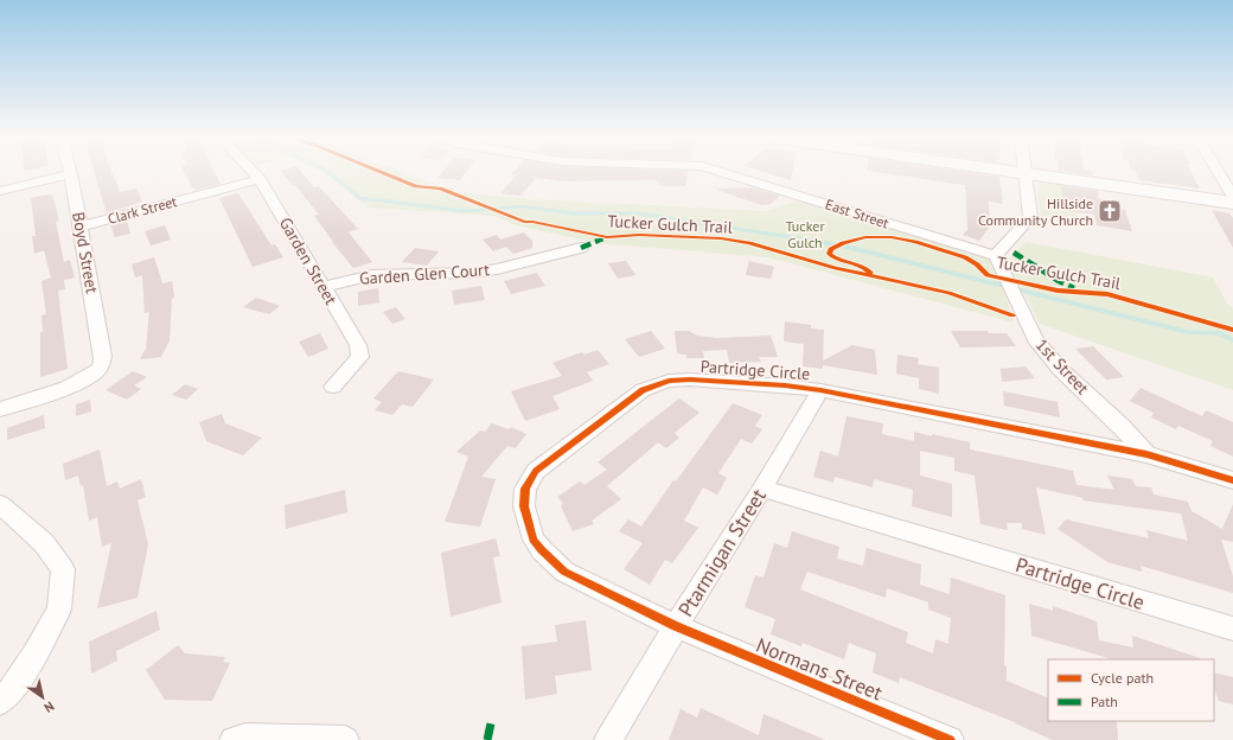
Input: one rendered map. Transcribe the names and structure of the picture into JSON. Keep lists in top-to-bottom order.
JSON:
{
  "streets": {
    "street": [
      "Clark Street",
      "East Street",
      "Boyd Street",
      "Garden Street",
      "Garden Glen Court",
      "1st Street",
      "Partridge Circle",
      "Ptarmigan Street",
      "Normans Street"
    ],
    "cycle path": ["Tucker Gulch Trail"]
  },
  "crossings": [
    ["Clark Street", "Boyd Street"],
    ["Clark Street", "Garden Street"],
    ["East Street", "1st Street"],
    ["Garden Street", "Garden Glen Court"],
    ["1st Street", "Partridge Circle"],
    ["Partridge Circle", "Ptarmigan Street"],
    ["Partridge Circle", "Normans Street"],
    ["Ptarmigan Street", "Normans Street"]
  ],
  "parks": ["Tucker Gulch"],
  "places": {
    "church": ["Hillside Community Church"]
  },
  "legend": ["Cycle path", "Path"],
  "north": "bottom right"
}
